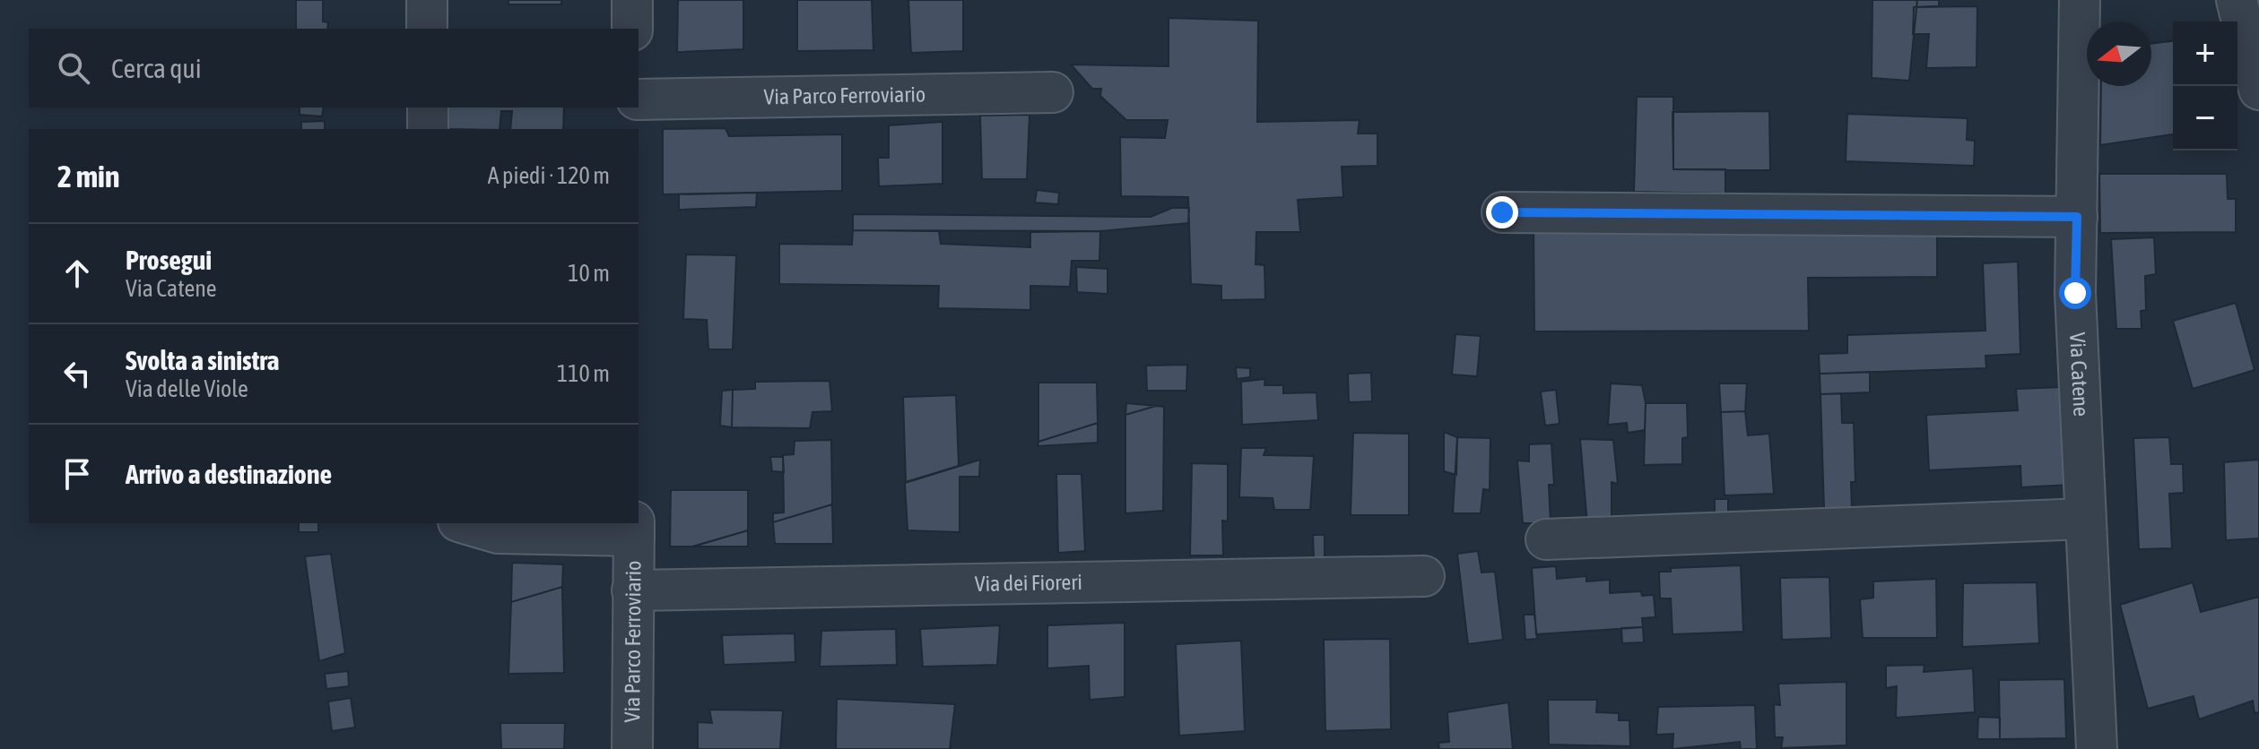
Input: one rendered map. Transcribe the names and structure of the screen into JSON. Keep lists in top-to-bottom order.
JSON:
{
  "streets": {
    "street": ["Via Parco Ferroviario", "Via Catene", "Via dei Fioreri"]
  },
  "crossings": [
    ["Via Parco Ferroviario", "Via dei Fioreri"]
  ],
  "north": "left",
  "page": {
    "map_buttons": ["+", "−"],
    "search": "Cerca qui",
    "heading": ["2 min", "A piedi · 120 m"],
    "list": [
      ["Prosegui", "Via Catene", "10 m"],
      ["Svolta a sinistra", "Via delle Viole", "110 m"],
      "Arrivo a destinazione"
    ]
  }
}
